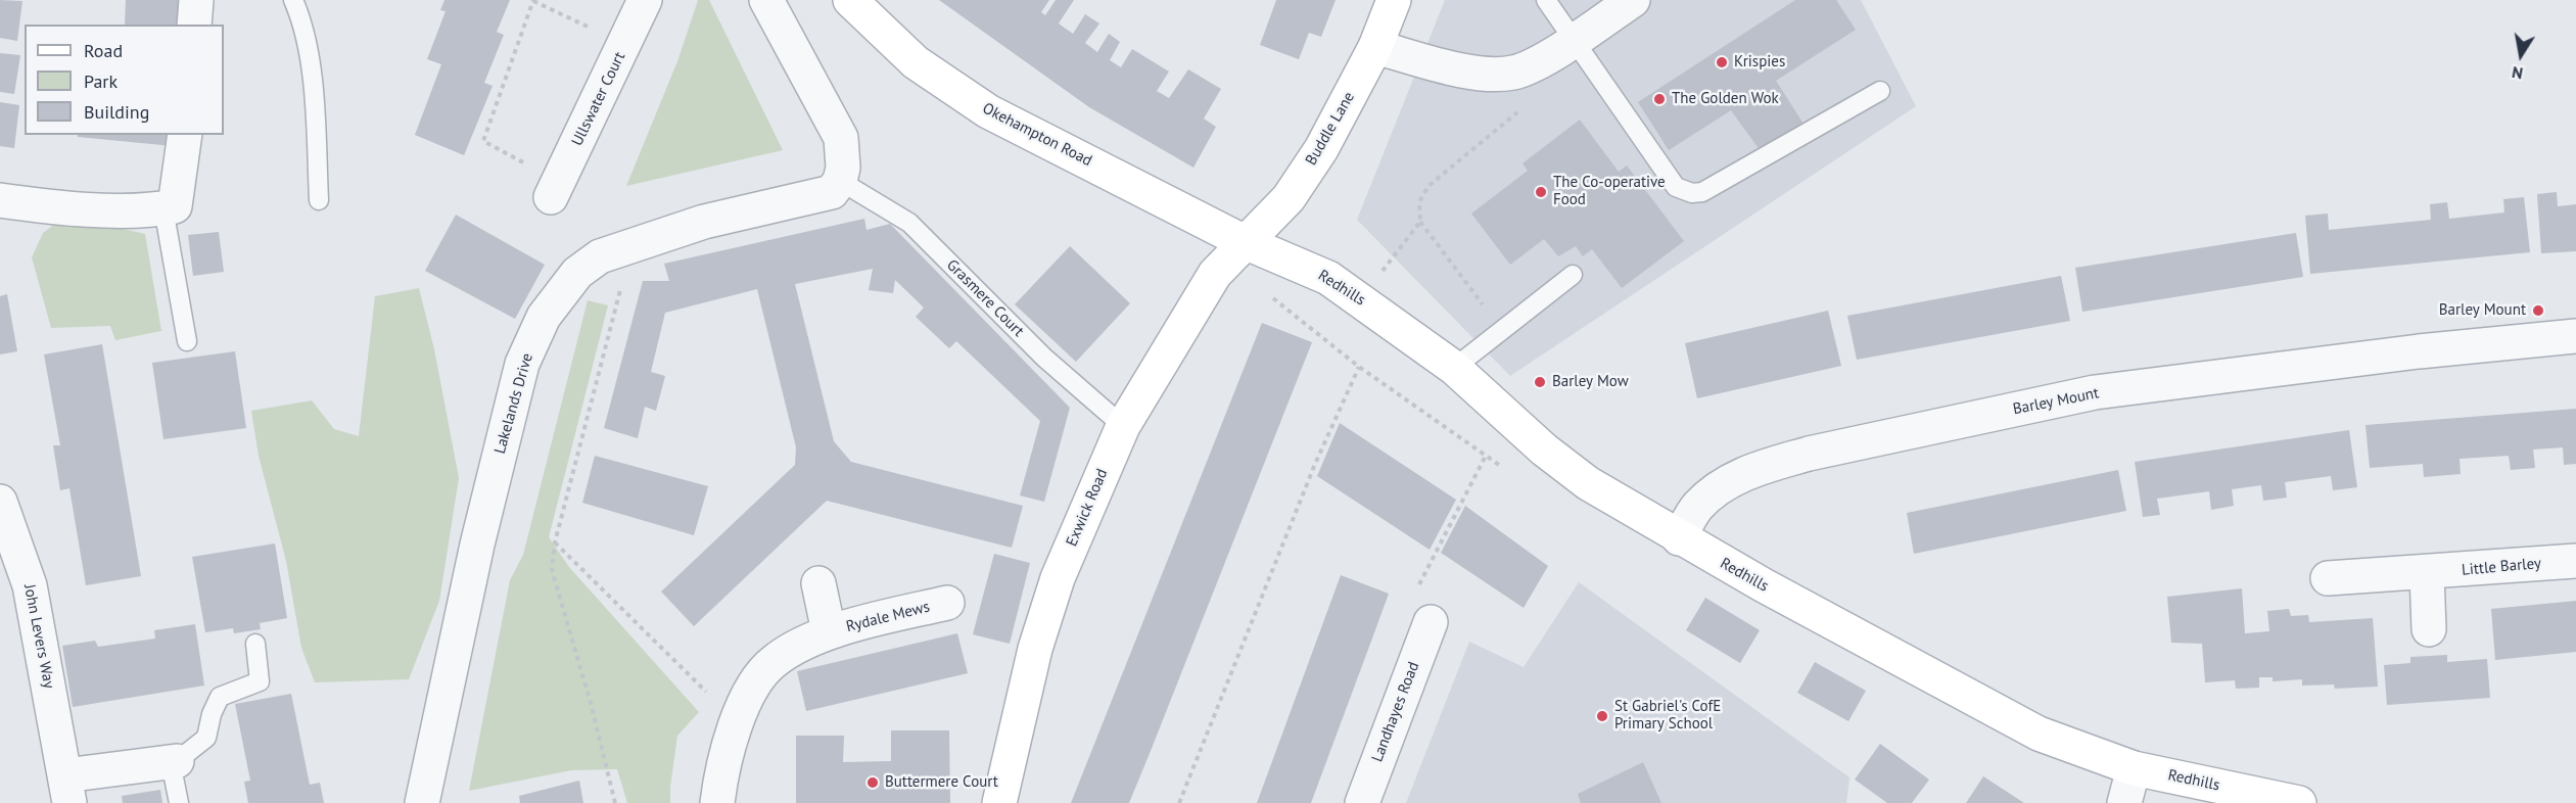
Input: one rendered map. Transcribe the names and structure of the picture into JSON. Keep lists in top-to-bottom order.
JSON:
{
  "streets": {
    "street": [
      "Ullswater Court",
      "Buddle Lane",
      "Okehampton Road",
      "Redhills",
      "Barley Mount",
      "Lakelands Drive",
      "Exwick Road",
      "Little Barley",
      "Rydale Mews",
      "John Levers Way",
      "Landhayes Road"
    ],
    "lane": ["Grasmere Court"]
  },
  "crossings": [
    ["Buddle Lane", "Okehampton Road"],
    ["Buddle Lane", "Redhills"],
    ["Buddle Lane", "Exwick Road"],
    ["Okehampton Road", "Redhills"],
    ["Okehampton Road", "Exwick Road"],
    ["Redhills", "Barley Mount"],
    ["Redhills", "Exwick Road"],
    ["Grasmere Court", "Lakelands Drive"],
    ["Grasmere Court", "Exwick Road"]
  ],
  "places": [
    "Krispies",
    "The Golden Wok",
    "The Co-operative Food",
    "Barley Mount",
    "Barley Mow",
    "St Gabriel's CofE Primary School",
    "Buttermere Court"
  ],
  "legend": ["Road", "Park", "Building"],
  "north": "bottom"
}
